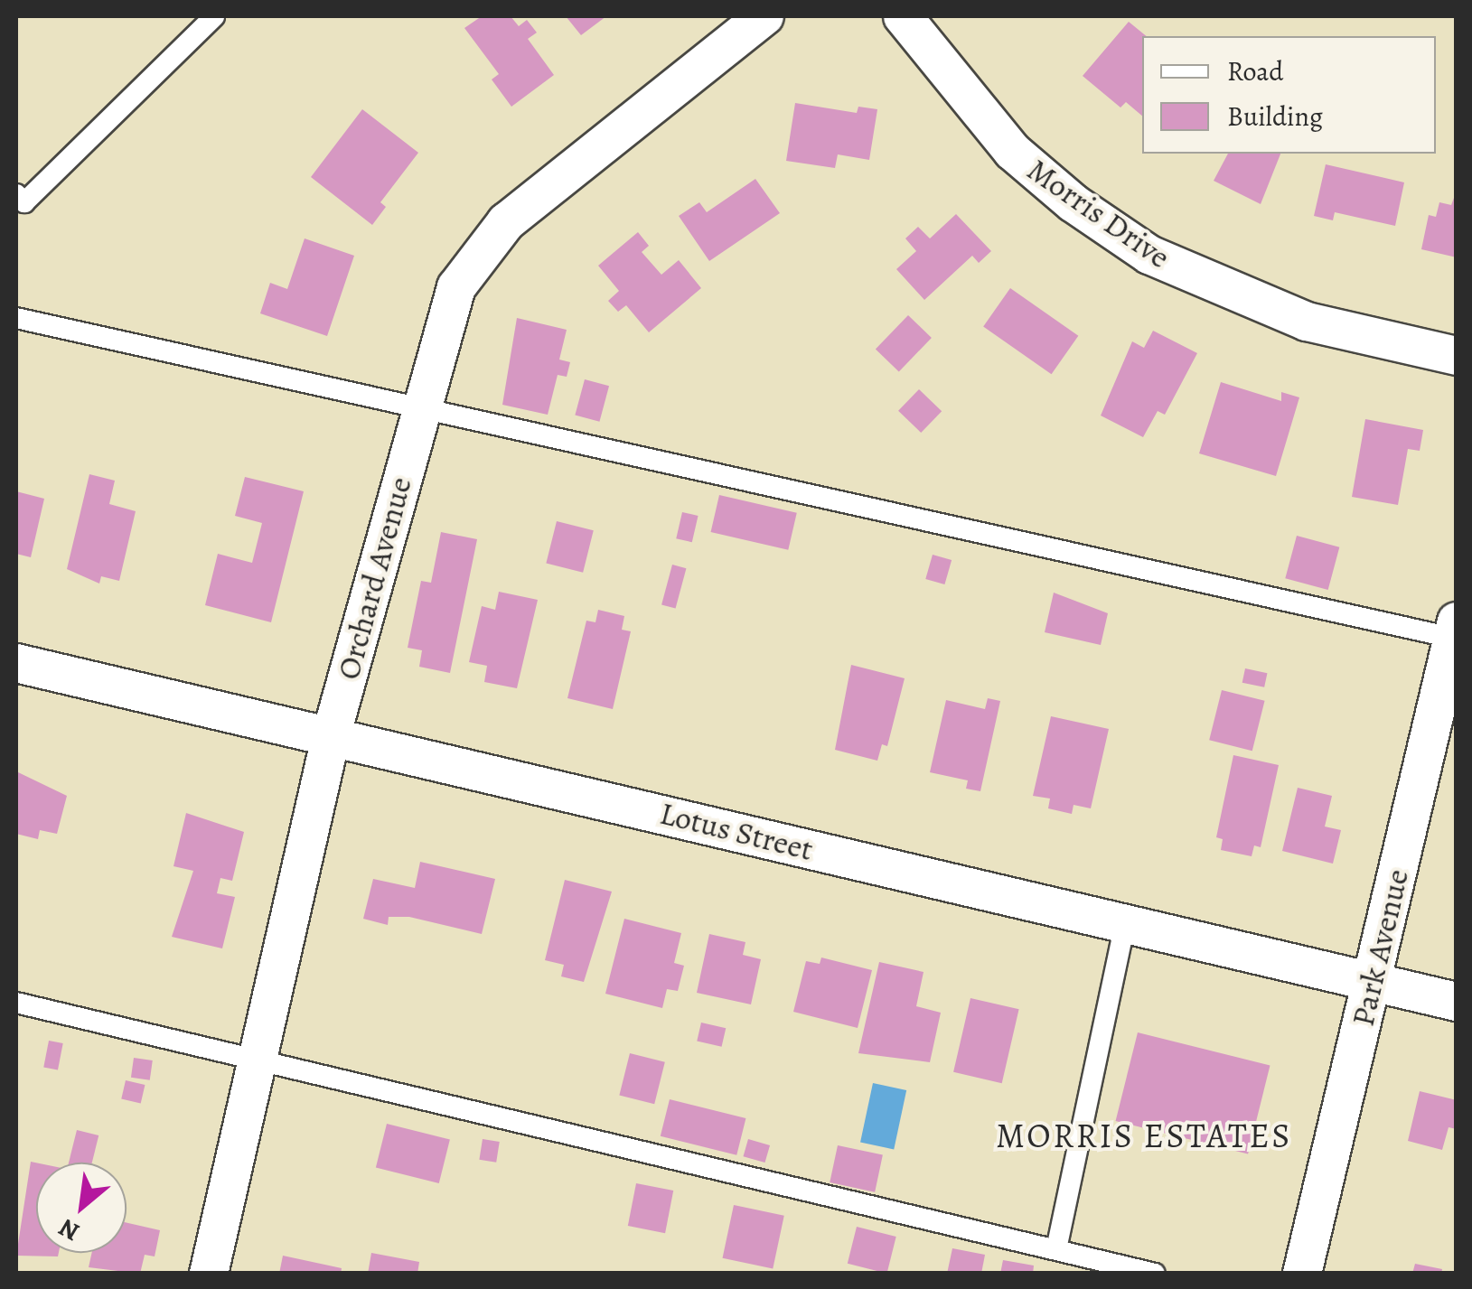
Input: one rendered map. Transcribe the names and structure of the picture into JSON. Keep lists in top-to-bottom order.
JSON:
{
  "streets": {
    "street": [
      "Morris Drive",
      "Orchard Avenue",
      "Lotus Street",
      "Park Avenue"
    ]
  },
  "crossings": [
    ["Orchard Avenue", "Lotus Street"],
    ["Lotus Street", "Park Avenue"]
  ],
  "districts": ["MORRIS ESTATES"],
  "legend": ["Road", "Building"],
  "north": "bottom left"
}
